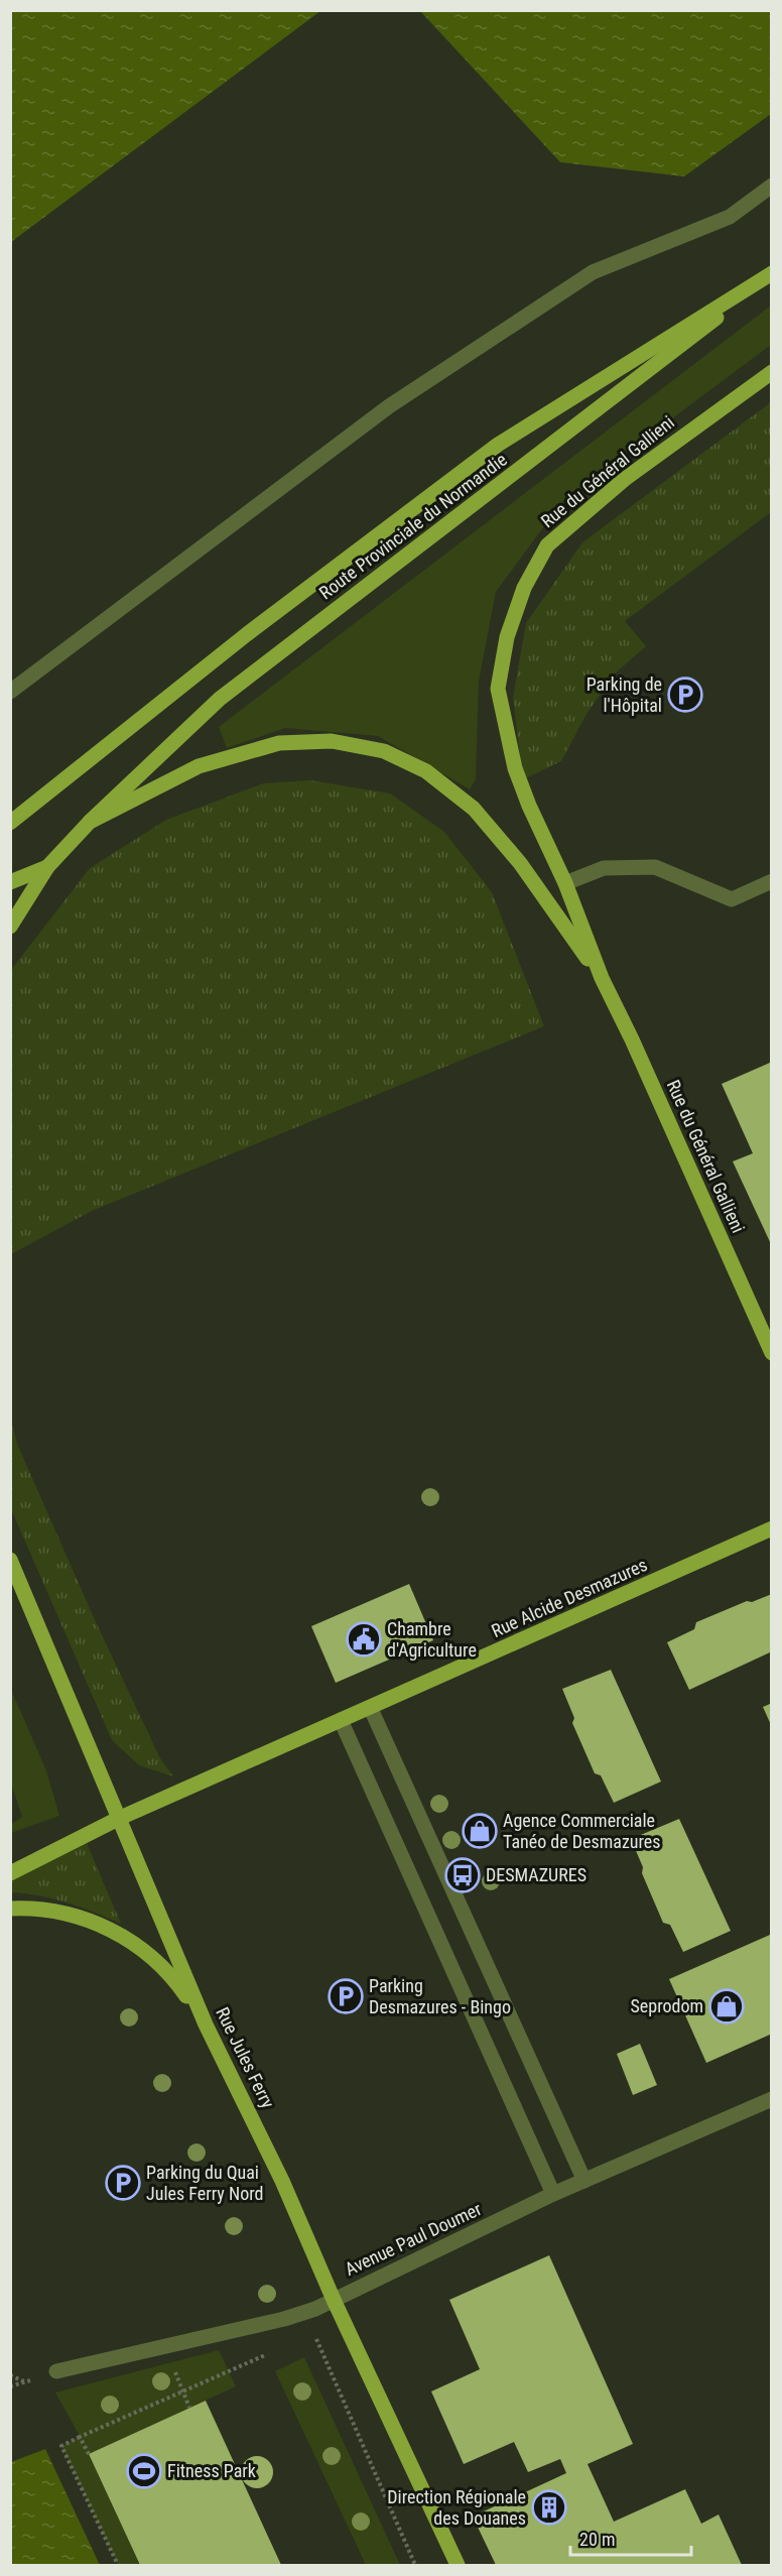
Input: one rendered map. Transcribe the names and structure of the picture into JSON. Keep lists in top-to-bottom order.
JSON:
{
  "streets": {
    "main road": [
      "Rue du Général Gallieni",
      "Route Provinciale du Normandie",
      "Rue Alcide Desmazures",
      "Rue Jules Ferry"
    ],
    "street": ["Avenue Paul Doumer"]
  },
  "crossings": [
    ["Rue du Général Gallieni", "Route Provinciale du Normandie"],
    ["Rue Alcide Desmazures", "Rue Jules Ferry"],
    ["Rue Jules Ferry", "Avenue Paul Doumer"]
  ],
  "places": {
    "parking": ["Parking de l'Hôpital", "Parking Desmazures - Bingo", "Parking du Quai Jules Ferry Nord"],
    "public building": ["Chambre d'Agriculture"],
    "shop": ["Agence Commerciale Tanéo de Desmazures", "Seprodom"],
    "bus stop": ["DESMAZURES"],
    "sports": ["Fitness Park"],
    "building": ["Direction Régionale des Douanes"]
  },
  "scale_bar": "20 m"
}
